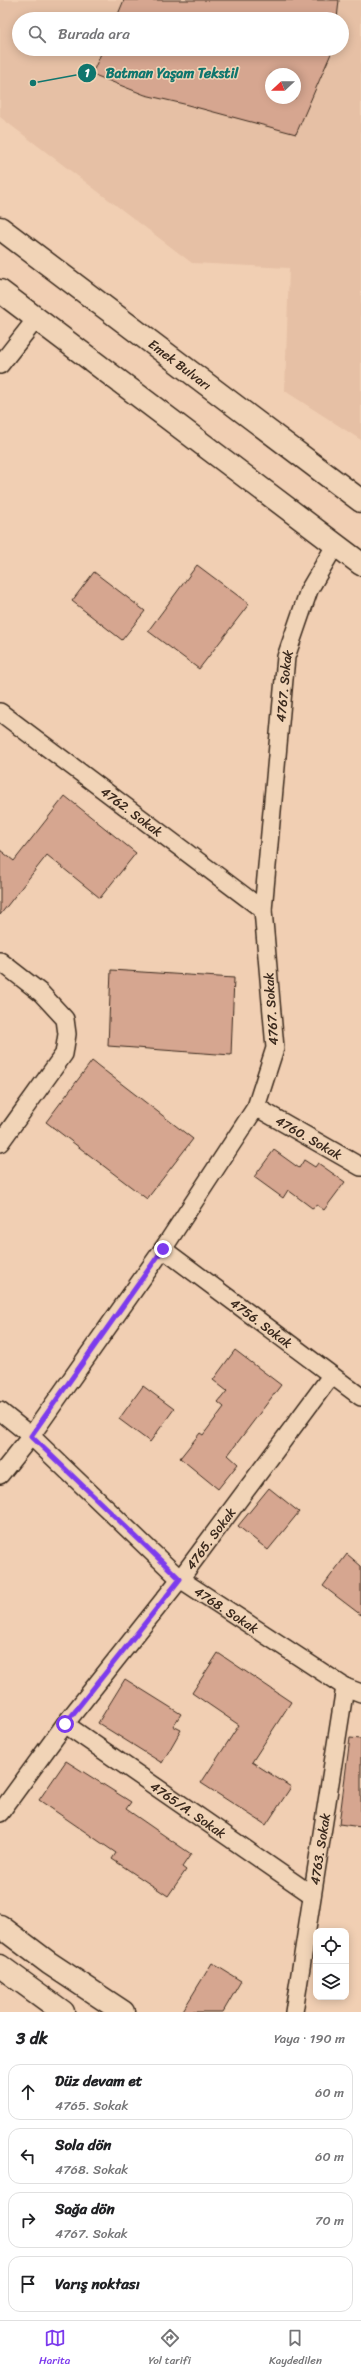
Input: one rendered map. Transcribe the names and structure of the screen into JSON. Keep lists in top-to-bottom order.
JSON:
{
  "streets": {
    "main road": ["Emek Bulvarı"],
    "street": [
      "4767. Sokak",
      "4762. Sokak",
      "4760. Sokak",
      "4756. Sokak",
      "4765. Sokak",
      "4768. Sokak",
      "4765/A. Sokak",
      "4763. Sokak"
    ]
  },
  "crossings": [
    ["4767. Sokak", "4762. Sokak"],
    ["4767. Sokak", "4760. Sokak"],
    ["4767. Sokak", "4756. Sokak"],
    ["4767. Sokak", "4768. Sokak"],
    ["4756. Sokak", "4765. Sokak"],
    ["4765. Sokak", "4768. Sokak"],
    ["4765. Sokak", "4765/A. Sokak"],
    ["4768. Sokak", "4763. Sokak"],
    ["4765/A. Sokak", "4763. Sokak"]
  ],
  "places": ["Batman Yaşam Tekstil"],
  "north": "left",
  "page": {
    "search": "Burada ara",
    "heading": ["3 dk", "Yaya · 190 m"],
    "list": [
      ["Düz devam et", "4765. Sokak", "60 m"],
      ["Sola dön", "4768. Sokak", "60 m"],
      ["Sağa dön", "4767. Sokak", "70 m"],
      "Varış noktası"
    ],
    "nav": ["Harita", "Yol tarifi", "Kaydedilen"]
  }
}
